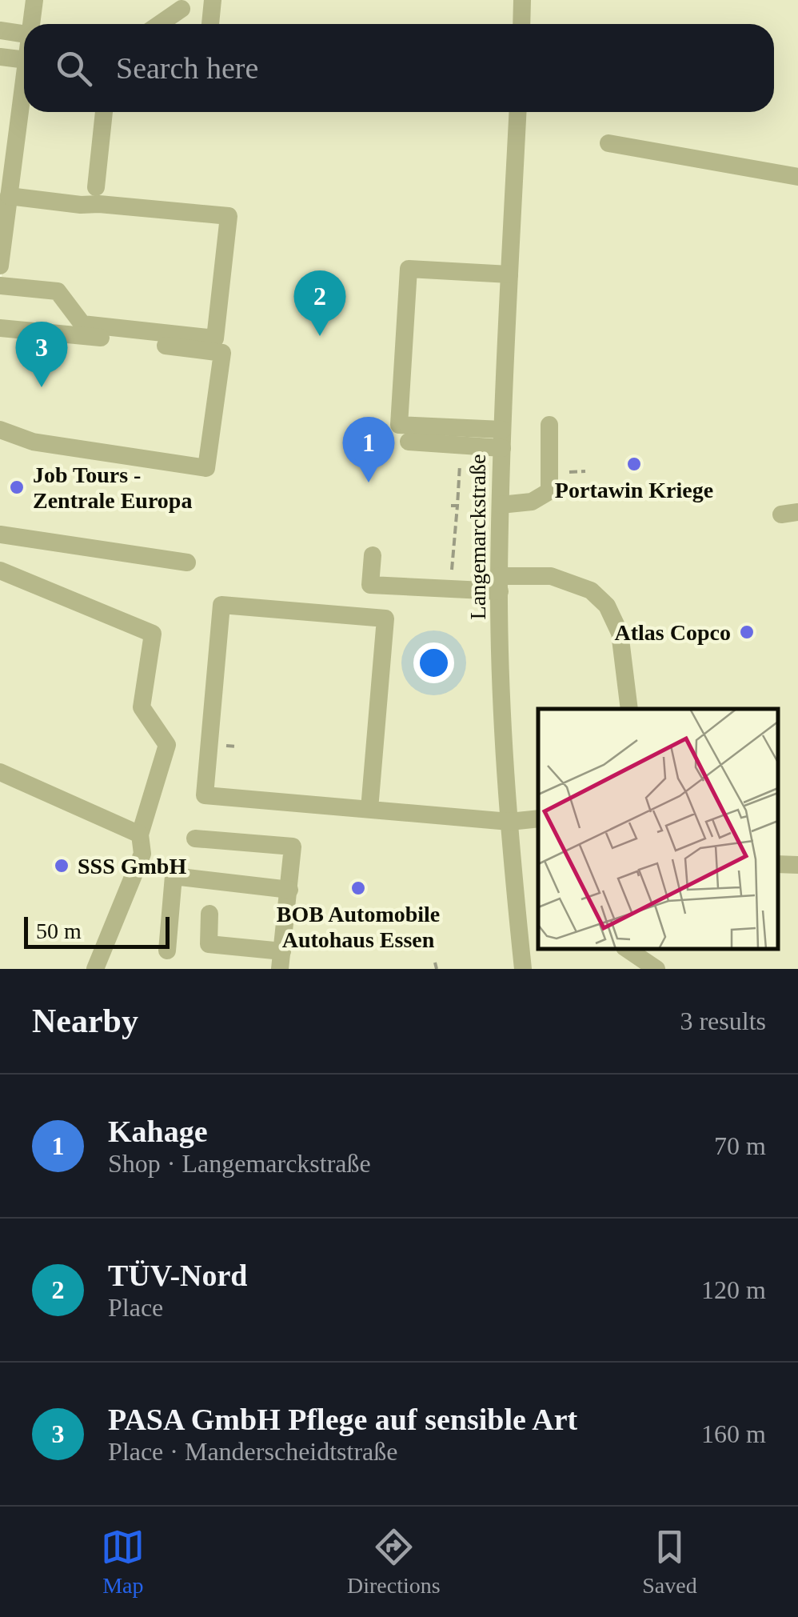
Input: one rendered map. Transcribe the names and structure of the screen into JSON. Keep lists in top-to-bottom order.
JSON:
{
  "streets": {
    "street": ["Langemarckstraße"]
  },
  "places": [
    "Portawin Kriege",
    "Job Tours - Zentrale Europa",
    "Atlas Copco",
    "SSS GmbH",
    "BOB Automobile Autohaus Essen"
  ],
  "scale_bar": "50 m",
  "page": {
    "search": "Search here",
    "pins": ["2", "3", "1"],
    "scale": "50 m",
    "heading": ["Nearby", "3 results"],
    "list": [
      {
        "mark": "1",
        "name": "Kahage",
        "note": "Shop · Langemarckstraße",
        "value": "70 m"
      },
      {
        "mark": "2",
        "name": "TÜV-Nord",
        "note": "Place",
        "value": "120 m"
      },
      {
        "mark": "3",
        "name": "PASA GmbH Pflege auf sensible Art",
        "note": "Place · Manderscheidtstraße",
        "value": "160 m"
      }
    ],
    "nav": ["Map", "Directions", "Saved"]
  }
}
